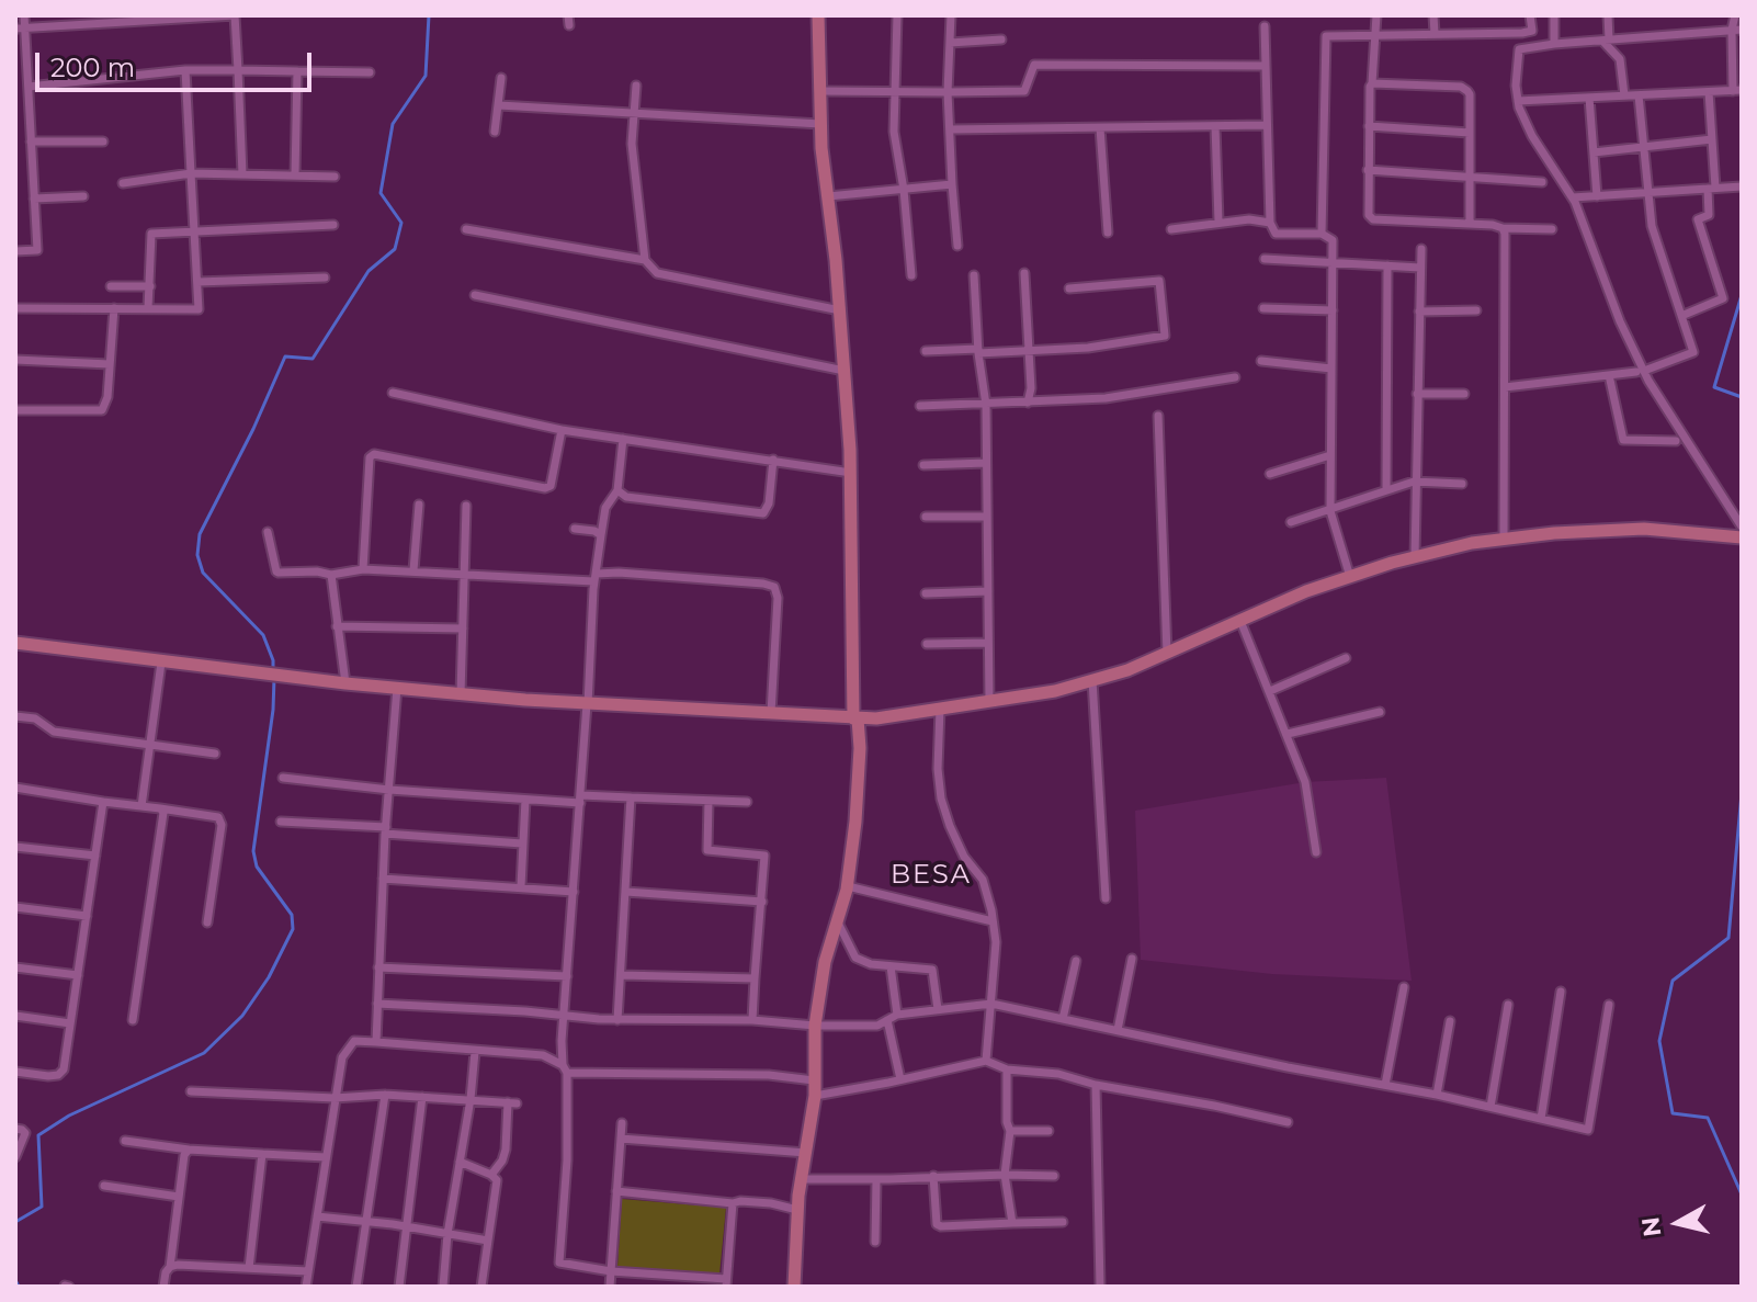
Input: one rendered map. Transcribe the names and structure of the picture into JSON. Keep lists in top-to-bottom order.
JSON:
{
  "districts": ["BESA"],
  "scale_bar": "200 m",
  "north": "left"
}
